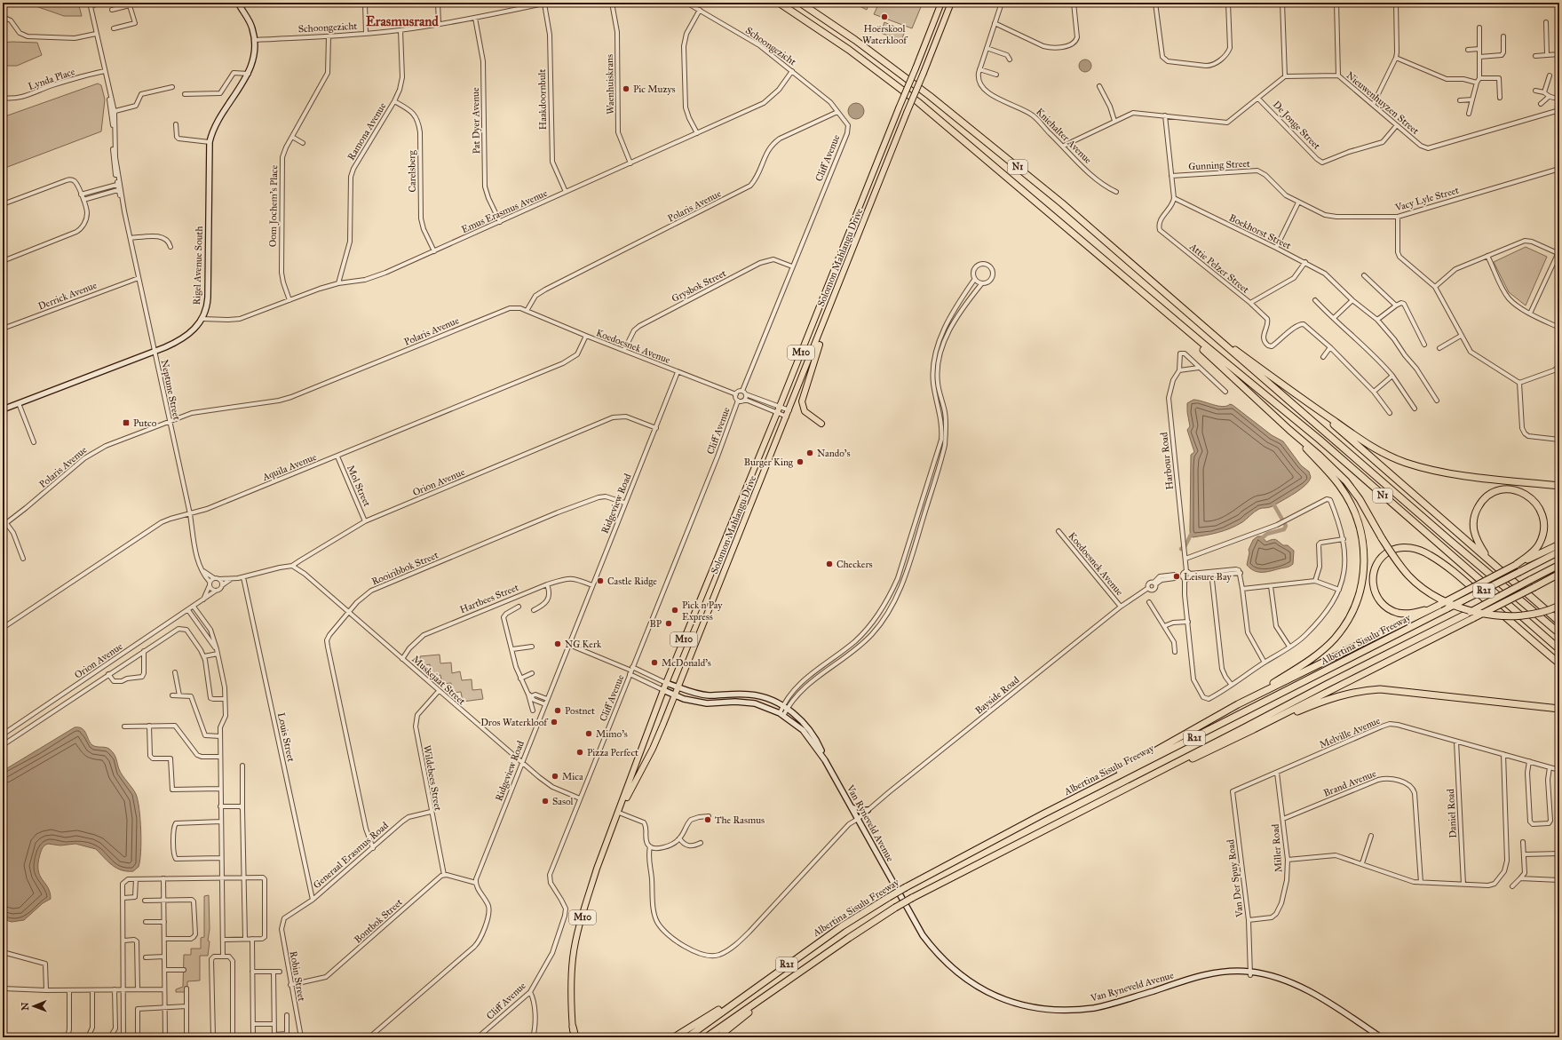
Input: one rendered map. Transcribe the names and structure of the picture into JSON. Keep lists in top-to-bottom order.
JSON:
{
  "streets": {
    "highway": ["N1", "R21", "Albertina Sisulu Freeway"],
    "main road": [
      "Solomon Mahlangu Drive",
      "Rigel Avenue South",
      "M10",
      "Van Ryneveld Avenue"
    ],
    "street": [
      "Schoongezicht",
      "Lynda Place",
      "Waenhuiskrans",
      "Haakdoornbult",
      "Nieuwenhuyzen Street",
      "Pat Dyer Avenue",
      "De Jonge Street",
      "Ramona Avenue",
      "Kniehalter Avenue",
      "Cliff Avenue",
      "Gunning Street",
      "Carelsberg",
      "Vacy Lyle Street",
      "Oom Jochem's Place",
      "Polaris Avenue",
      "Emus Erasmus Avenue",
      "Boekhorst Street",
      "Attie Pelzer Street",
      "Grysbok Street",
      "Derrick Avenue",
      "Koedoesnek Avenue",
      "Neptune Street",
      "Harbour Road",
      "Aquila Avenue",
      "Orion Avenue",
      "Mol Street",
      "Ridgeview Road",
      "Rooiribbok Street",
      "Hartbees Street",
      "Muskejaat Street",
      "Bayside Road",
      "Melville Avenue",
      "Louis Street",
      "Wildebees Street",
      "Brand Avenue",
      "Daniel Road",
      "Miller Road",
      "Generaal Erasmus Road",
      "Van Der Spuy Road",
      "Bontbok Street",
      "Robin Street"
    ]
  },
  "crossings": [
    ["Schoongezicht", "Haakdoornbult"],
    ["Schoongezicht", "Pat Dyer Avenue"],
    ["Schoongezicht", "Ramona Avenue"],
    ["Schoongezicht", "Cliff Avenue"],
    ["Schoongezicht", "Oom Jochem's Place"],
    ["Schoongezicht", "Polaris Avenue"],
    ["Schoongezicht", "Emus Erasmus Avenue"],
    ["Schoongezicht", "Rigel Avenue South"],
    ["Lynda Place", "Neptune Street"],
    ["Waenhuiskrans", "Emus Erasmus Avenue"],
    ["Haakdoornbult", "Emus Erasmus Avenue"],
    ["Nieuwenhuyzen Street", "De Jonge Street"],
    ["Pat Dyer Avenue", "Emus Erasmus Avenue"],
    ["Ramona Avenue", "Carelsberg"],
    ["Ramona Avenue", "Emus Erasmus Avenue"],
    ["Cliff Avenue", "Polaris Avenue"],
    ["Cliff Avenue", "Grysbok Street"],
    ["Cliff Avenue", "Koedoesnek Avenue"],
    ["Cliff Avenue", "Muskejaat Street"],
    ["Gunning Street", "Vacy Lyle Street"],
    ["Carelsberg", "Emus Erasmus Avenue"],
    ["Oom Jochem's Place", "Emus Erasmus Avenue"],
    ["Polaris Avenue", "Koedoesnek Avenue"],
    ["Polaris Avenue", "Neptune Street"],
    ["Emus Erasmus Avenue", "Rigel Avenue South"],
    ["Boekhorst Street", "Attie Pelzer Street"],
    ["Solomon Mahlangu Drive", "Van Ryneveld Avenue"],
    ["Rigel Avenue South", "Neptune Street"],
    ["Grysbok Street", "Koedoesnek Avenue"],
    ["Derrick Avenue", "Neptune Street"],
    ["Koedoesnek Avenue", "Aquila Avenue"],
    ["Koedoesnek Avenue", "Ridgeview Road"],
    ["Koedoesnek Avenue", "Bayside Road"],
    ["Neptune Street", "Aquila Avenue"],
    ["Neptune Street", "Orion Avenue"],
    ["Aquila Avenue", "Mol Street"],
    ["Orion Avenue", "Mol Street"],
    ["Orion Avenue", "Ridgeview Road"],
    ["Orion Avenue", "Muskejaat Street"],
    ["Orion Avenue", "Louis Street"],
    ["Ridgeview Road", "Rooiribbok Street"],
    ["Ridgeview Road", "Hartbees Street"],
    ["Ridgeview Road", "Muskejaat Street"],
    ["Rooiribbok Street", "Muskejaat Street"],
    ["Rooiribbok Street", "Generaal Erasmus Road"],
    ["Hartbees Street", "Muskejaat Street"],
    ["Muskejaat Street", "Wildebees Street"],
    ["Bayside Road", "Van Ryneveld Avenue"],
    ["Melville Avenue", "Daniel Road"],
    ["Melville Avenue", "Miller Road"],
    ["Melville Avenue", "Van Der Spuy Road"],
    ["Louis Street", "Generaal Erasmus Road"],
    ["Wildebees Street", "Generaal Erasmus Road"],
    ["Wildebees Street", "Bontbok Street"],
    ["Brand Avenue", "Miller Road"],
    ["Van Ryneveld Avenue", "Van Der Spuy Road"],
    ["Miller Road", "Van Der Spuy Road"],
    ["Generaal Erasmus Road", "Robin Street"],
    ["Bontbok Street", "Robin Street"]
  ],
  "districts": ["Erasmusrand"],
  "places": {
    "other": [
      "Hoërskool Waterkloof",
      "Pic Muzys",
      "Nando's",
      "Burger King",
      "Checkers",
      "Leisure Bay",
      "Castle Ridge",
      "Pick n Pay Express",
      "BP",
      "NG Kerk",
      "McDonald's",
      "Postnet",
      "Dros Waterkloof",
      "Mimo's",
      "Pizza Perfect",
      "Mica",
      "Sasol",
      "The Rasmus"
    ],
    "transit": ["Putco"]
  },
  "north": "left"
}
